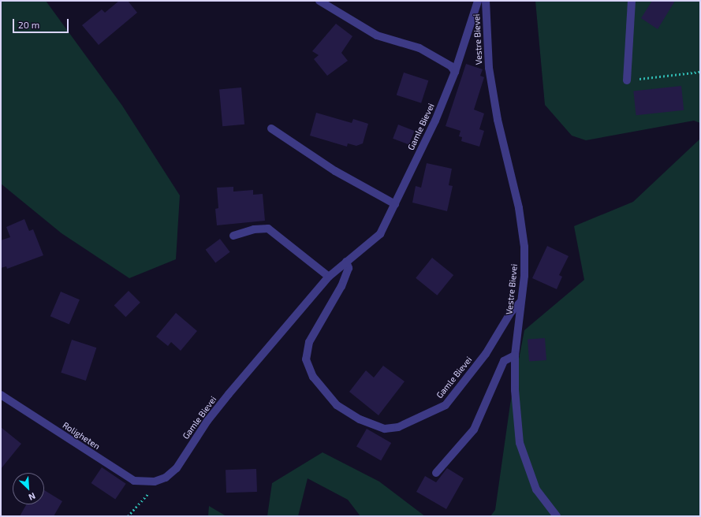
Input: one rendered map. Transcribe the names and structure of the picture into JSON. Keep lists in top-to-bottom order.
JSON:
{
  "streets": {
    "street": ["Vestre Bievei", "Gamle Bievei", "Roligheten"]
  },
  "crossings": [
    ["Vestre Bievei", "Gamle Bievei"],
    ["Gamle Bievei", "Roligheten"]
  ],
  "scale_bar": "20 m",
  "north": "bottom right"
}
